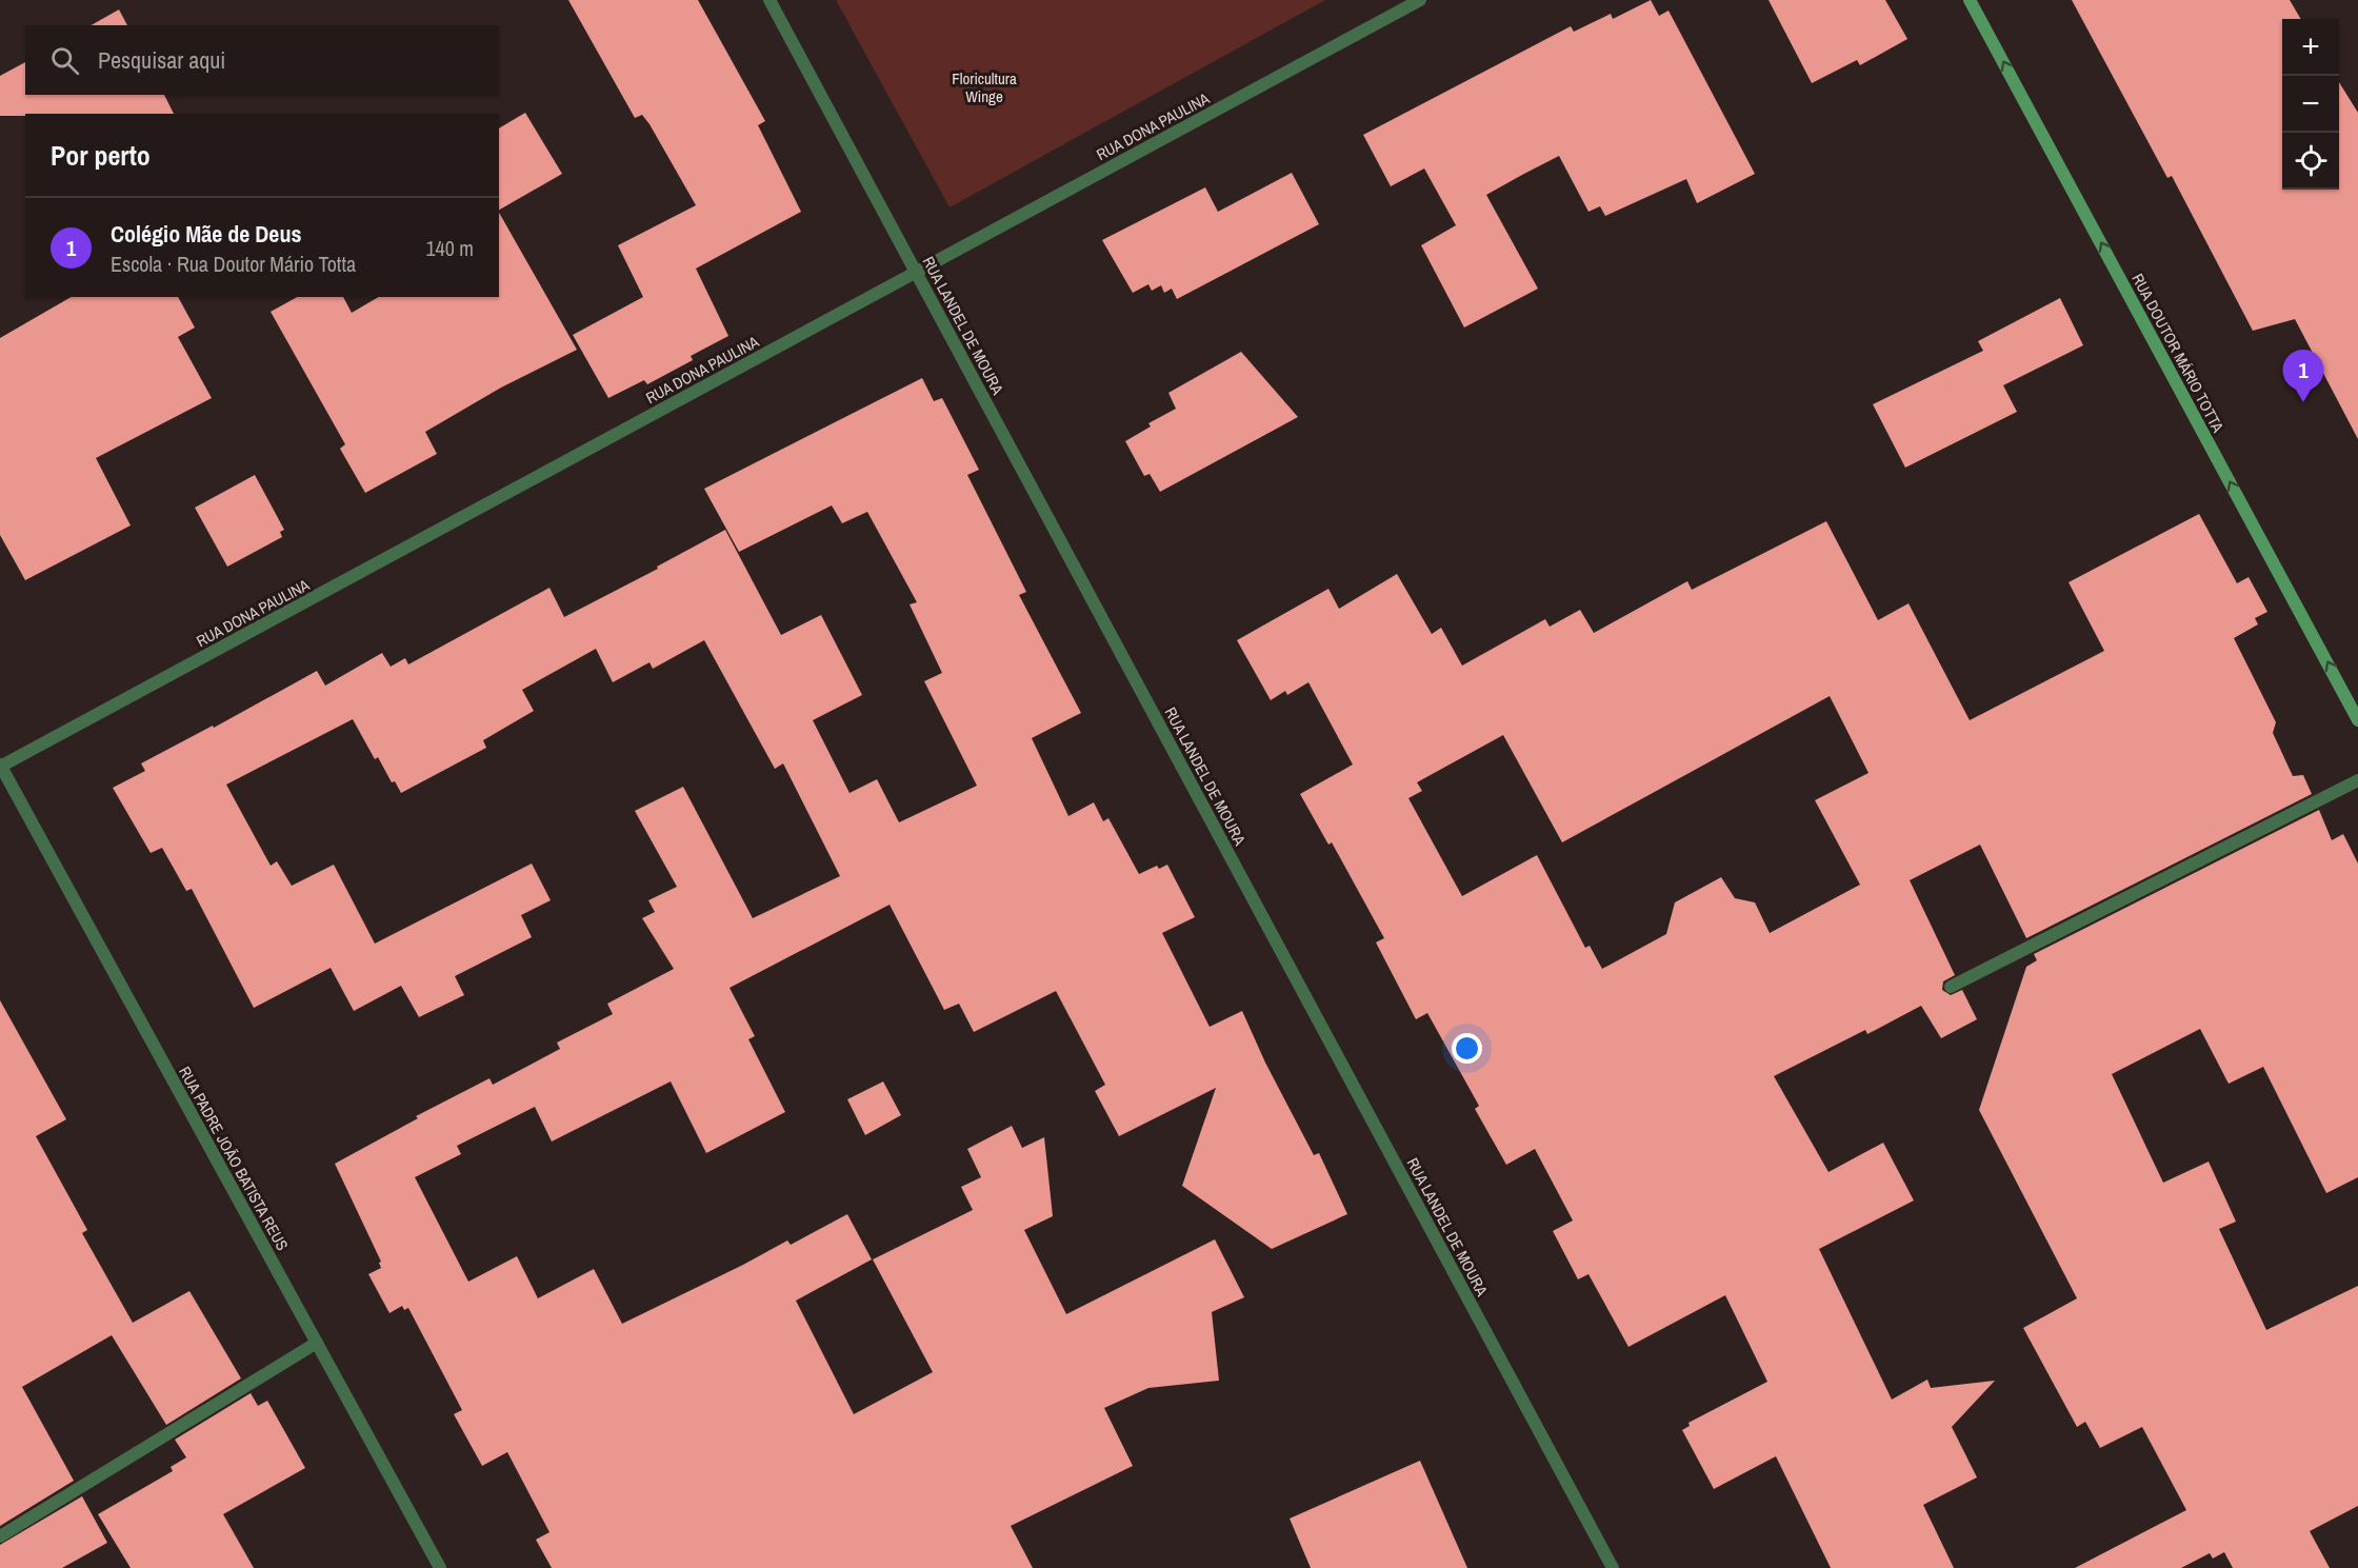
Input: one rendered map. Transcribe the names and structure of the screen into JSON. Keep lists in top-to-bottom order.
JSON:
{
  "streets": {
    "street": [
      "RUA DONA PAULINA",
      "RUA LANDEL DE MOURA",
      "RUA DOUTOR MÁRIO TOTTA",
      "RUA PADRE JOÃO BATISTA REUS"
    ]
  },
  "crossings": [
    ["RUA DONA PAULINA", "RUA LANDEL DE MOURA"],
    ["RUA DONA PAULINA", "RUA PADRE JOÃO BATISTA REUS"]
  ],
  "one_way": ["RUA DOUTOR MÁRIO TOTTA"],
  "parks": ["Floricultura Winge"],
  "page": {
    "map_buttons": ["+", "−"],
    "search": "Pesquisar aqui",
    "heading": "Por perto",
    "list": [
      {
        "mark": "1",
        "name": "Colégio Mãe de Deus",
        "note": "Escola · Rua Doutor Mário Totta",
        "value": "140 m"
      }
    ],
    "pins": "1"
  }
}
